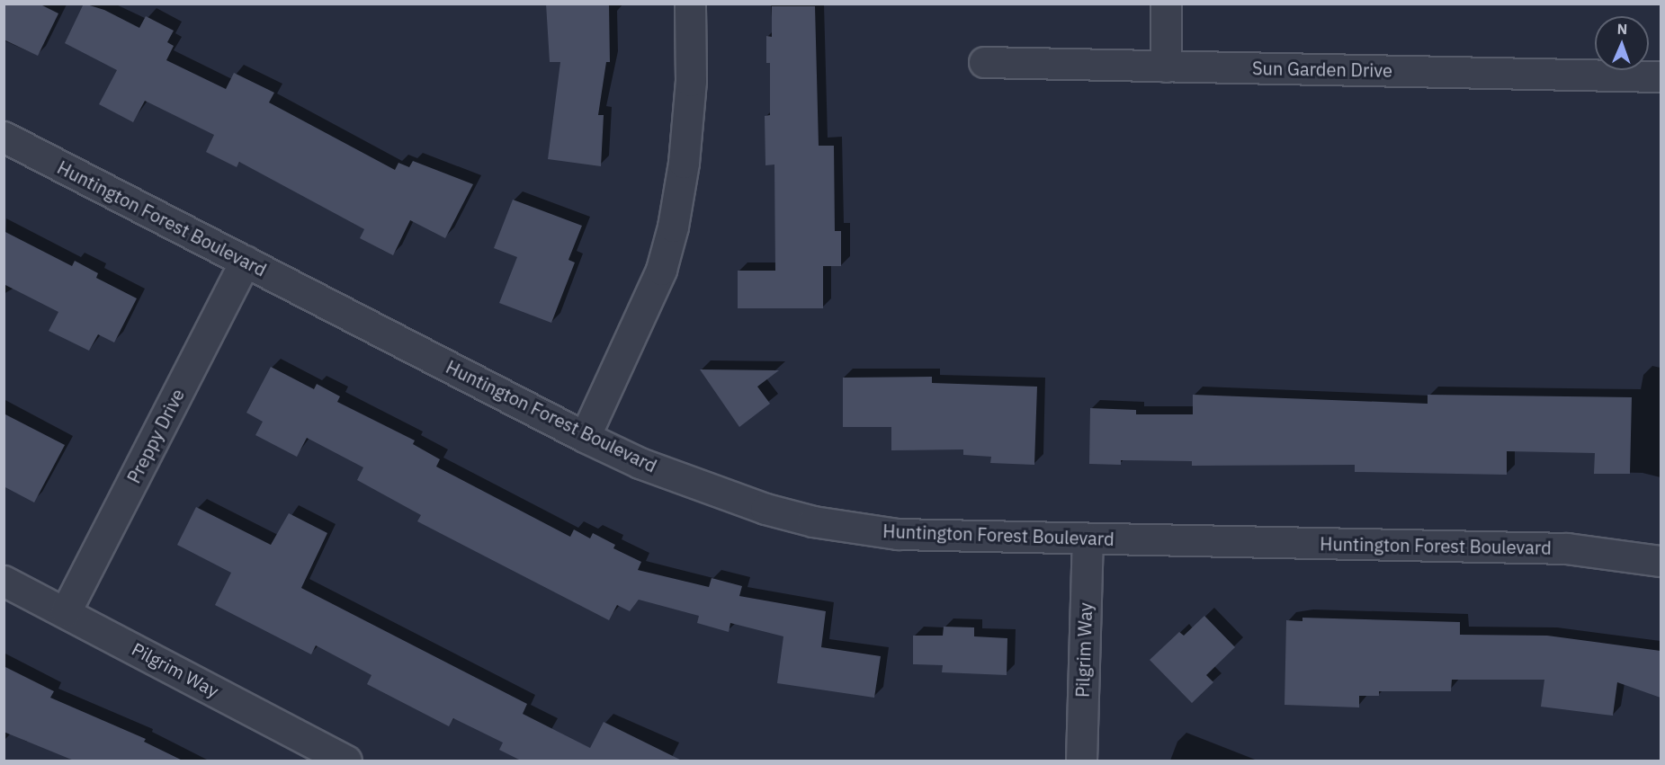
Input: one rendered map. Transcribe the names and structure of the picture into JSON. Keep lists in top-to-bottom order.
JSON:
{
  "streets": {
    "street": [
      "Sun Garden Drive",
      "Huntington Forest Boulevard",
      "Preppy Drive",
      "Pilgrim Way"
    ]
  },
  "crossings": [
    ["Huntington Forest Boulevard", "Preppy Drive"],
    ["Huntington Forest Boulevard", "Pilgrim Way"],
    ["Preppy Drive", "Pilgrim Way"]
  ],
  "north": "top"
}
